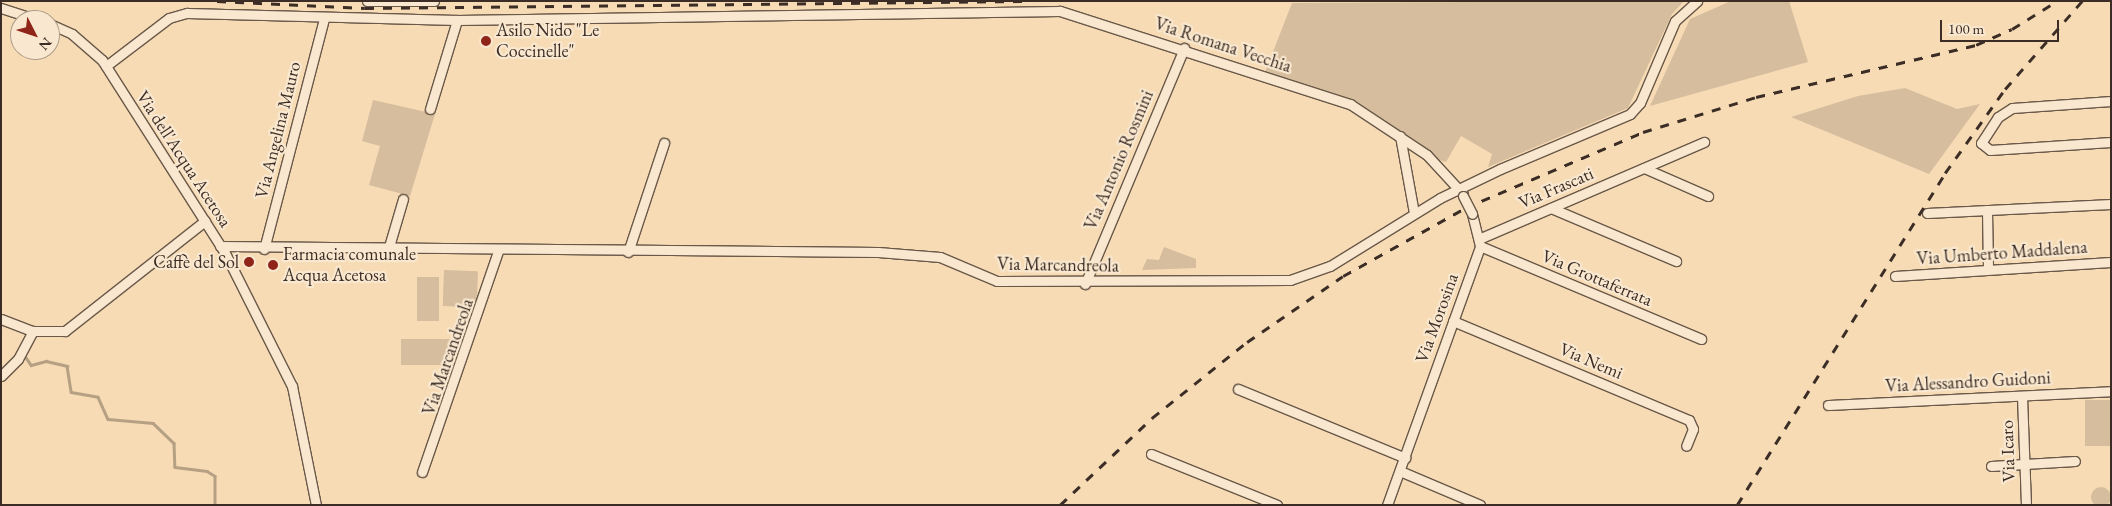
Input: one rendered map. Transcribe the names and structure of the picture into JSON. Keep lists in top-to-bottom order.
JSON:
{
  "streets": {
    "street": [
      "Via Romana Vecchia",
      "Via Angelina Mauro",
      "Via dell'Acqua Acetosa",
      "Via Antonio Rosmini",
      "Via Frascati",
      "Via Umberto Maddalena",
      "Via Marcandreola",
      "Via Grottaferrata",
      "Via Morosina",
      "Via Nemi",
      "Via Alessandro Guidoni",
      "Via Icaro"
    ]
  },
  "crossings": [
    ["Via Romana Vecchia", "Via Angelina Mauro"],
    ["Via Romana Vecchia", "Via dell'Acqua Acetosa"],
    ["Via Romana Vecchia", "Via Antonio Rosmini"],
    ["Via Romana Vecchia", "Via Marcandreola"],
    ["Via Angelina Mauro", "Via Marcandreola"],
    ["Via dell'Acqua Acetosa", "Via Marcandreola"],
    ["Via Antonio Rosmini", "Via Marcandreola"],
    ["Via Frascati", "Via Grottaferrata"],
    ["Via Frascati", "Via Morosina"],
    ["Via Grottaferrata", "Via Morosina"],
    ["Via Morosina", "Via Nemi"],
    ["Via Alessandro Guidoni", "Via Icaro"]
  ],
  "places": ["Asilo Nido \"Le Coccinelle\"", "Caffè del Sol", "Farmacia comunale Acqua Acetosa"],
  "scale_bar": "100 m",
  "north": "bottom right"
}
